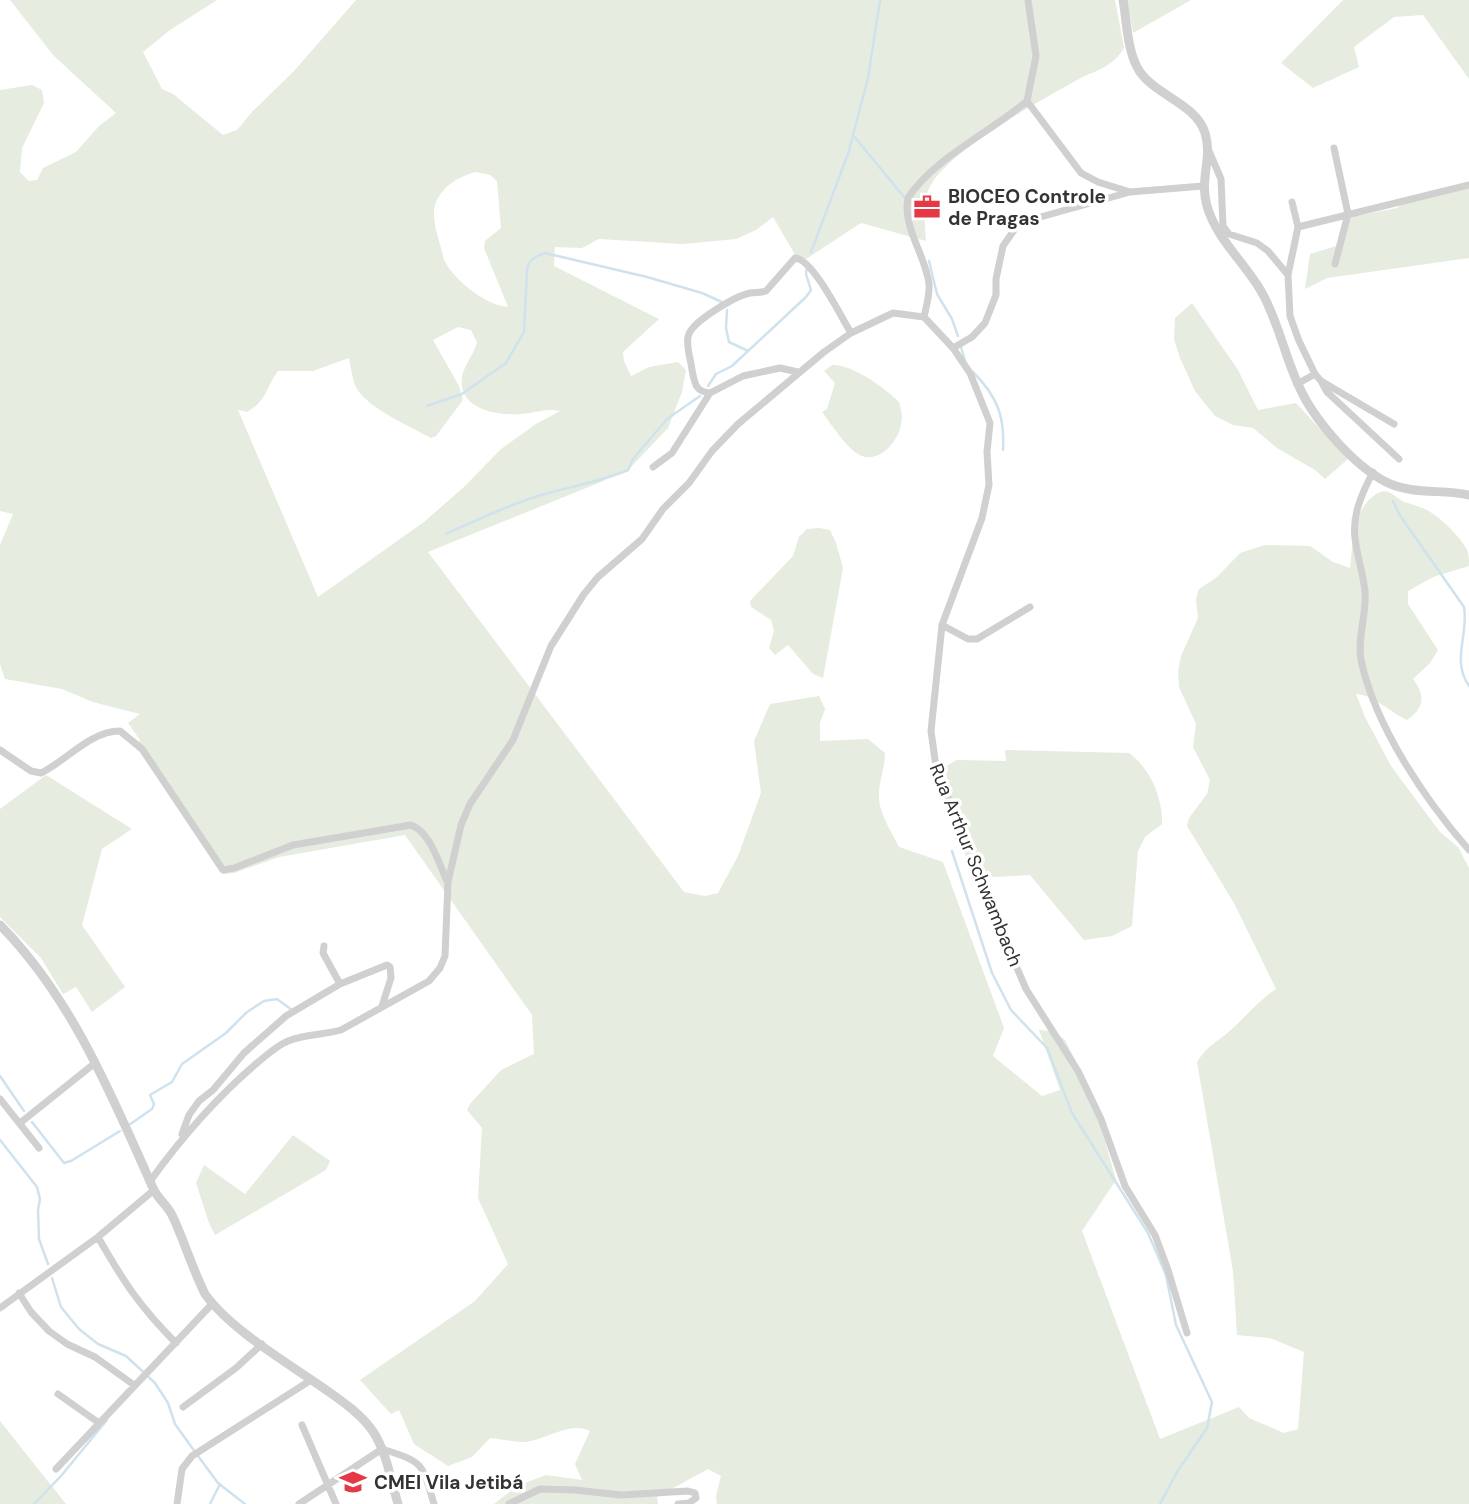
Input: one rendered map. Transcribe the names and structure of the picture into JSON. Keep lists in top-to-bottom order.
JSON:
{
  "streets": {
    "street": ["Rua Arthur Schwambach"]
  },
  "places": {
    "office": ["BIOCEO Controle de Pragas"],
    "school or university": ["CMEI Vila Jetibá"]
  }
}
